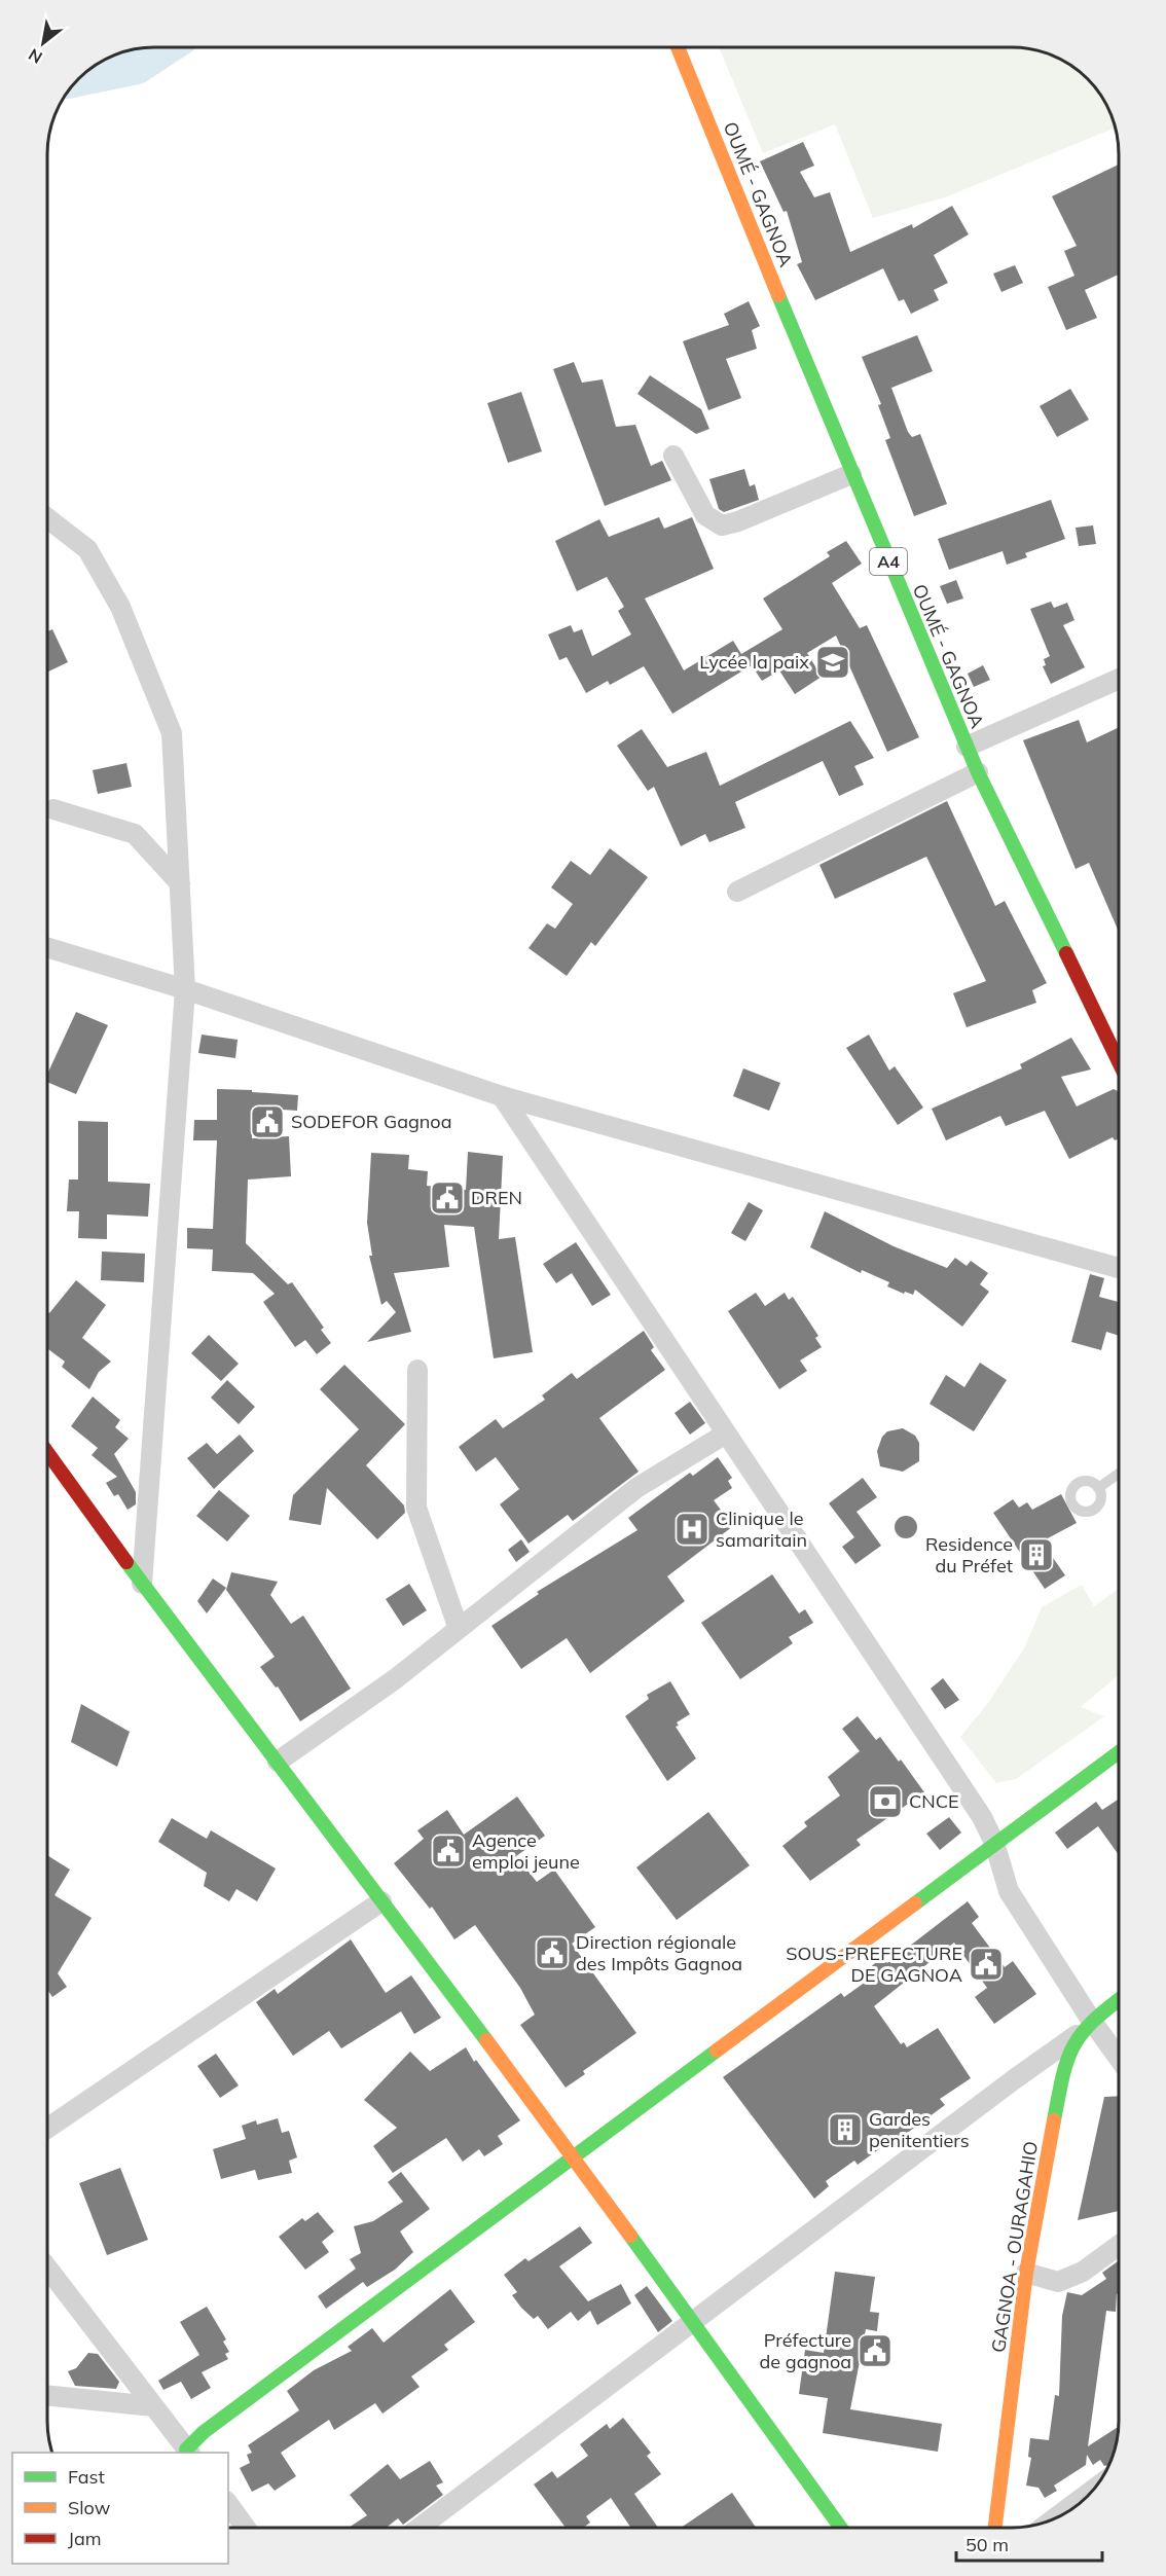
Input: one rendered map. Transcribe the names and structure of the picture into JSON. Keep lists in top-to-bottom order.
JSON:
{
  "streets": {
    "street": ["OUMÉ - GAGNOA", "A4", "GAGNOA - OURAGAHIO"]
  },
  "places": {
    "school or university": ["Lycée la paix"],
    "public building": [
      "SODEFOR Gagnoa",
      "DREN",
      "Agence emploi jeune",
      "Direction régionale des Impôts Gagnoa",
      "SOUS-PREFECTURE DE GAGNOA",
      "Préfecture de gagnoa"
    ],
    "hospital": ["Clinique le samaritain"],
    "building": ["Residence du Préfet", "Gardes penitentiers"],
    "bank": ["CNCE"]
  },
  "legend": ["Fast", "Slow", "Jam"],
  "scale_bar": "50 m",
  "north": "bottom left"
}
